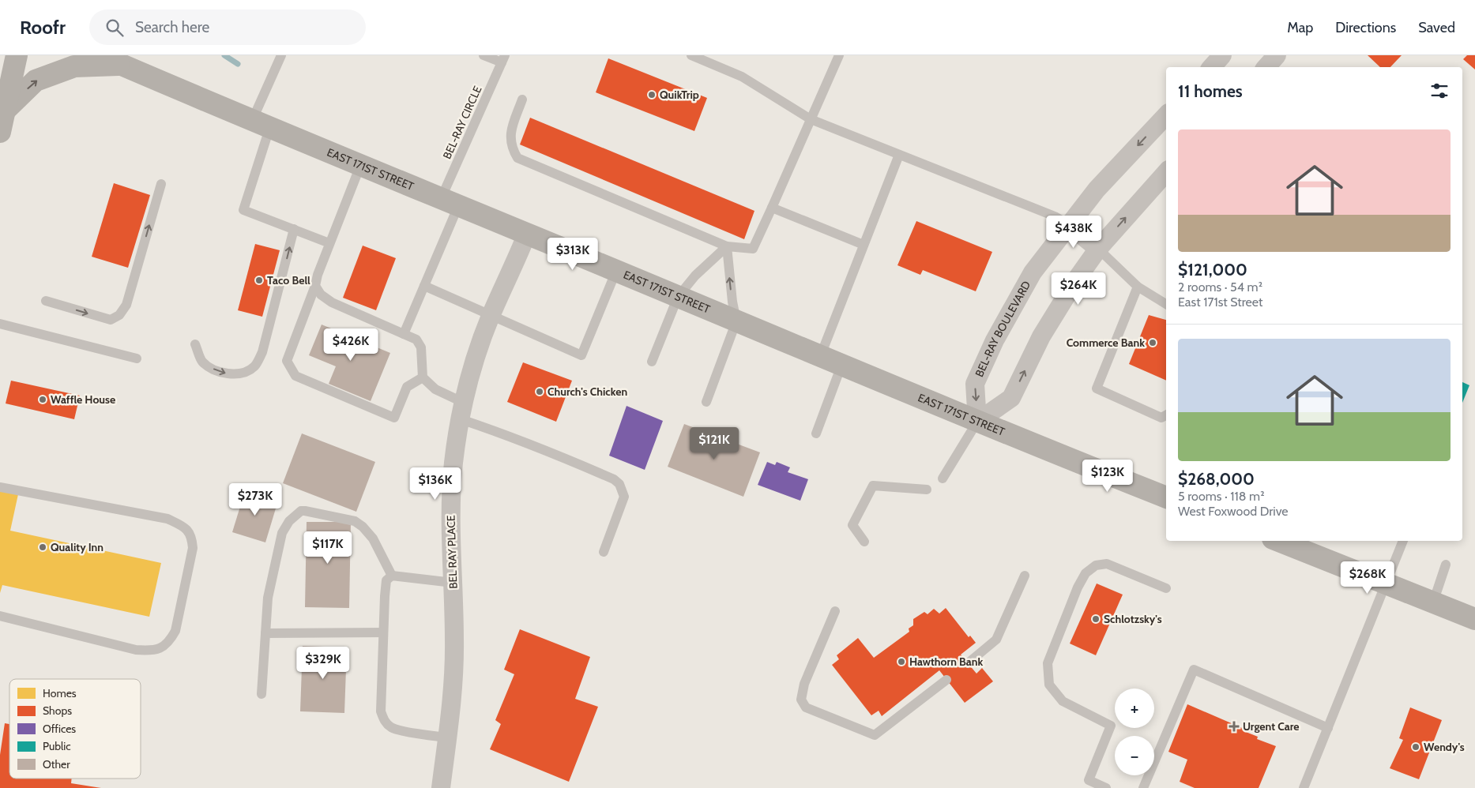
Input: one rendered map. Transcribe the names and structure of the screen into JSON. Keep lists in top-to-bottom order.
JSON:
{
  "streets": {
    "main road": ["EAST 171ST STREET"],
    "street": ["BEL-RAY BOULEVARD", "BEL RAY PLACE"],
    "lane": ["BEL-RAY CIRCLE"]
  },
  "crossings": [
    ["BEL-RAY CIRCLE", "EAST 171ST STREET"],
    ["EAST 171ST STREET", "BEL-RAY BOULEVARD"],
    ["EAST 171ST STREET", "BEL RAY PLACE"]
  ],
  "places": {
    "other": [
      "QuikTrip",
      "Taco Bell",
      "Commerce Bank",
      "Church's Chicken",
      "Waffle House",
      "Quality Inn",
      "Schlotzsky's",
      "Hawthorn Bank",
      "Wendy's"
    ],
    "health": ["Urgent Care"]
  },
  "legend": [
    "Homes",
    "Shops",
    "Offices",
    "Public",
    "Other"
  ],
  "page": {
    "header": "Roofr",
    "search": "Search here",
    "nav": ["Map", "Directions", "Saved"],
    "heading": "11 homes",
    "list": [
      {
        "name": "$121,000",
        "note": "2 rooms · 54 m² · East 171st Street"
      },
      {
        "name": "$268,000",
        "note": "5 rooms · 118 m² · West Foxwood Drive"
      }
    ],
    "price": [
      "$438K",
      "$313K",
      "$264K",
      "$426K",
      "$121K",
      "$123K",
      "$136K",
      "$273K",
      "$117K",
      "$268K",
      "$329K"
    ],
    "map_buttons": ["+", "−"]
  }
}
